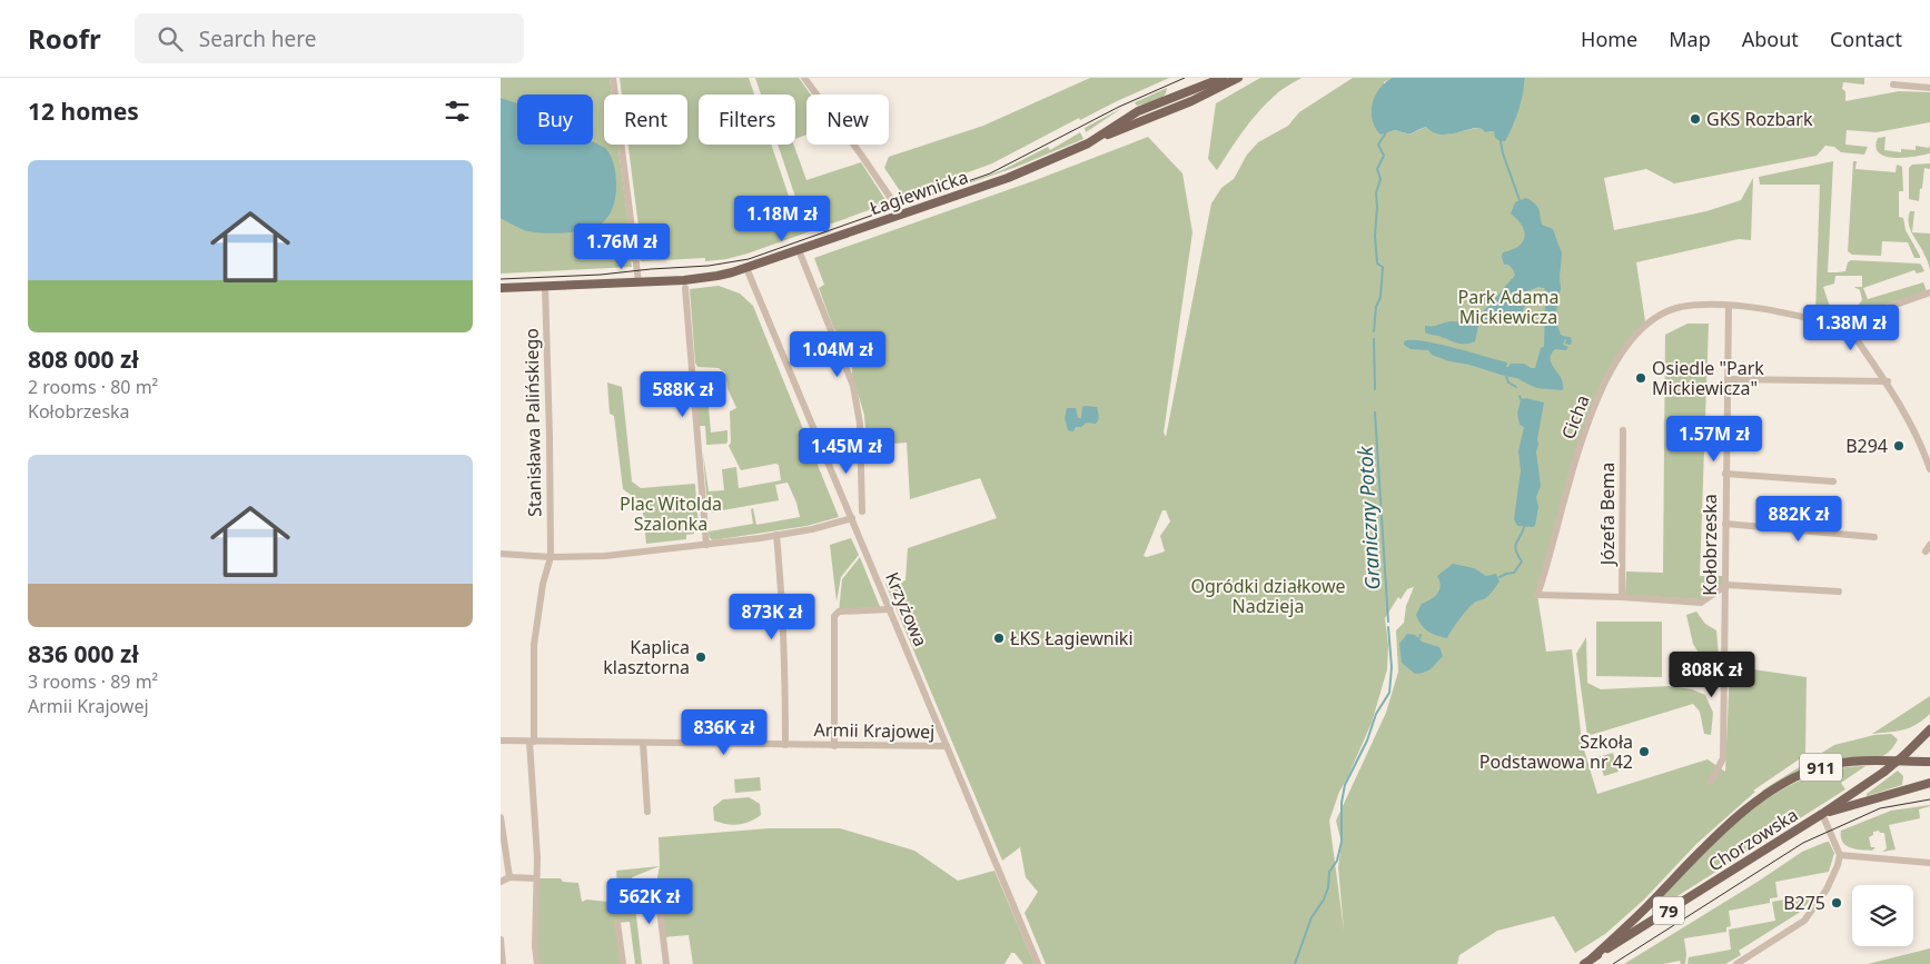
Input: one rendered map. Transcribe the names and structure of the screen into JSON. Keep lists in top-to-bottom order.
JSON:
{
  "streets": {
    "main road": [
      "Łagiewnicka",
      "911",
      "Chorzowska",
      "79"
    ],
    "street": [
      "Cicha",
      "Stanisława Palińskiego",
      "Józefa Bema",
      "Kołobrzeska",
      "Krzyżowa",
      "Armii Krajowej"
    ]
  },
  "crossings": [
    ["Łagiewnicka", "Stanisława Palińskiego"],
    ["Łagiewnicka", "Krzyżowa"],
    ["Cicha", "Józefa Bema"],
    ["Cicha", "Kołobrzeska"],
    ["Stanisława Palińskiego", "Armii Krajowej"],
    ["Krzyżowa", "Armii Krajowej"],
    ["911", "Chorzowska"]
  ],
  "water": ["Graniczny Potok"],
  "parks": ["Park Adama Mickiewicza", "Plac Witolda Szalonka", "Ogródki działkowe Nadzieja"],
  "places": [
    "GKS Rozbark",
    "Osiedle \"Park Mickiewicza\"",
    "B294",
    "ŁKS Łagiewniki",
    "Kaplica klasztorna",
    "Szkoła Podstawowa nr 42",
    "B275"
  ],
  "page": {
    "header": "Roofr",
    "search": "Search here",
    "nav": [
      "Home",
      "Map",
      "About",
      "Contact"
    ],
    "heading": "12 homes",
    "chip": [
      "Buy",
      "Rent",
      "Filters",
      "New"
    ],
    "list": [
      {
        "name": "808 000 zł",
        "note": "2 rooms · 80 m² · Kołobrzeska"
      },
      {
        "name": "836 000 zł",
        "note": "3 rooms · 89 m² · Armii Krajowej"
      }
    ],
    "price": [
      "1.18M zł",
      "1.76M zł",
      "1.38M zł",
      "1.04M zł",
      "588K zł",
      "1.57M zł",
      "1.45M zł",
      "882K zł",
      "873K zł",
      "808K zł",
      "836K zł",
      "562K zł"
    ]
  }
}
